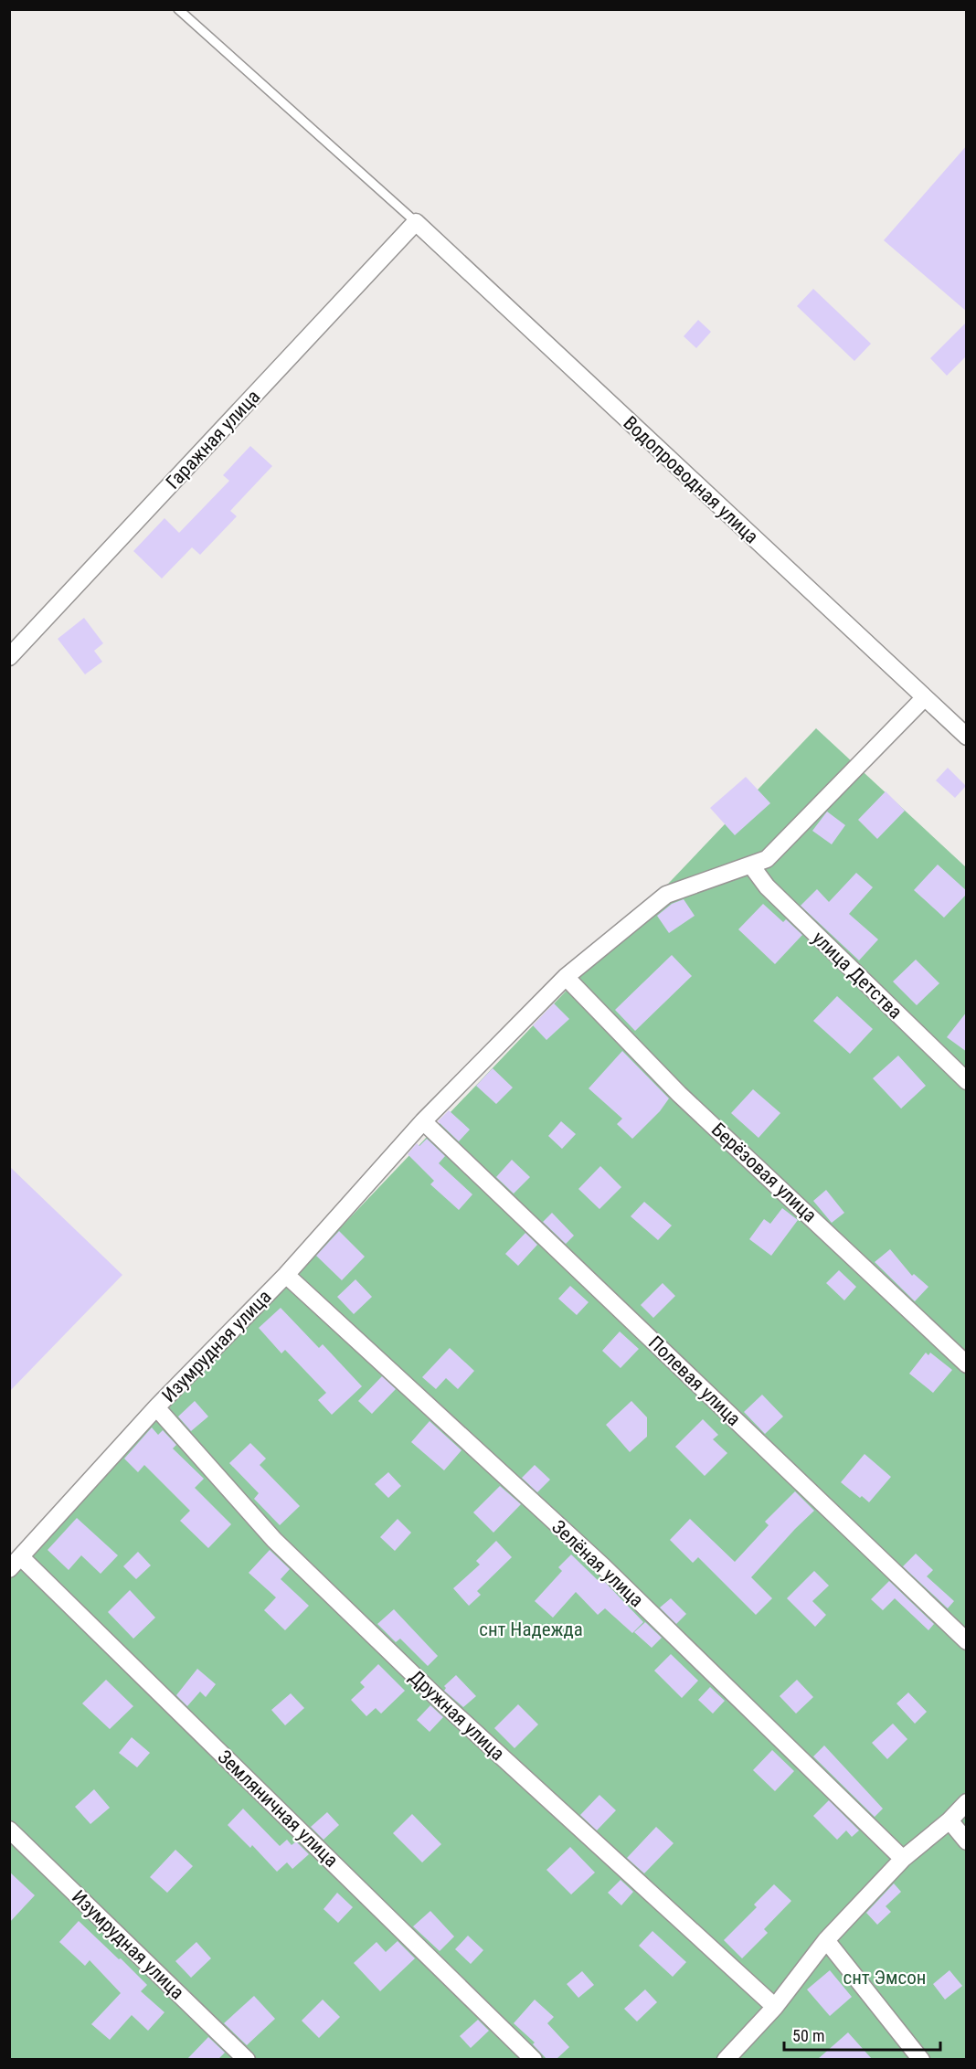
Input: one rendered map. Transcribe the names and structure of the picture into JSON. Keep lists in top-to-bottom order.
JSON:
{
  "streets": {
    "street": [
      "Гаражная улица",
      "Водопроводная улица",
      "улица Детства",
      "Берёзовая улица",
      "Изумрудная улица",
      "Полевая улица",
      "Зелёная улица",
      "Дружная улица",
      "Земляничная улица"
    ]
  },
  "crossings": [
    ["Гаражная улица", "Водопроводная улица"],
    ["Водопроводная улица", "Изумрудная улица"],
    ["улица Детства", "Изумрудная улица"],
    ["Берёзовая улица", "Изумрудная улица"],
    ["Изумрудная улица", "Полевая улица"],
    ["Изумрудная улица", "Зелёная улица"],
    ["Изумрудная улица", "Дружная улица"],
    ["Изумрудная улица", "Земляничная улица"]
  ],
  "parks": ["снт Надежда", "снт Эмсон"],
  "scale_bar": "50 m"
}
